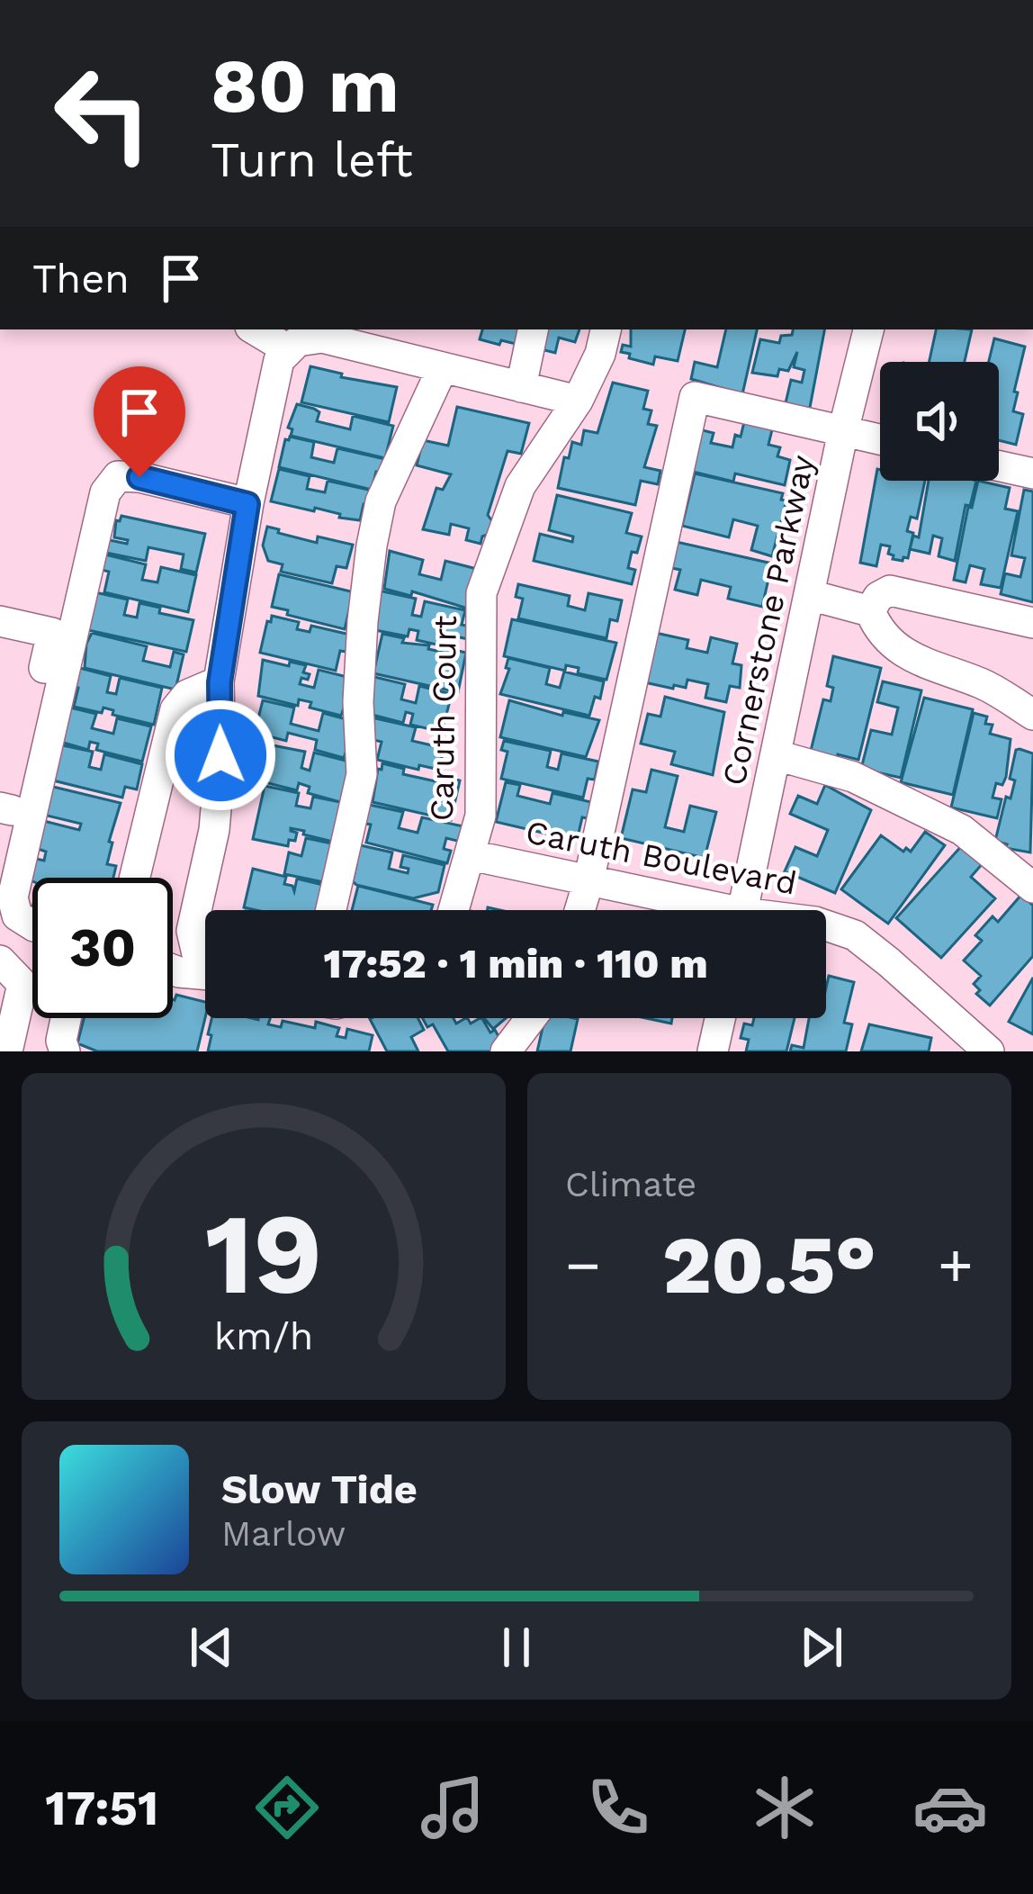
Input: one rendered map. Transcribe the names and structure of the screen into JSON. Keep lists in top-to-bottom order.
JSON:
{
  "streets": {
    "street": ["Cornerstone Parkway", "Caruth Court", "Caruth Boulevard"]
  },
  "crossings": [
    ["Caruth Court", "Caruth Boulevard"]
  ],
  "page": {
    "turn": ["80 m", "Turn left"],
    "then": "Then",
    "limit": "30",
    "trip": "17:52 · 1 min · 110 m",
    "tile": "Climate",
    "heat": ["−", "20.5°", "+"],
    "song": ["Slow Tide", "Marlow"],
    "tabs": "17:51",
    "gauge": ["19", "km/h"]
  }
}
